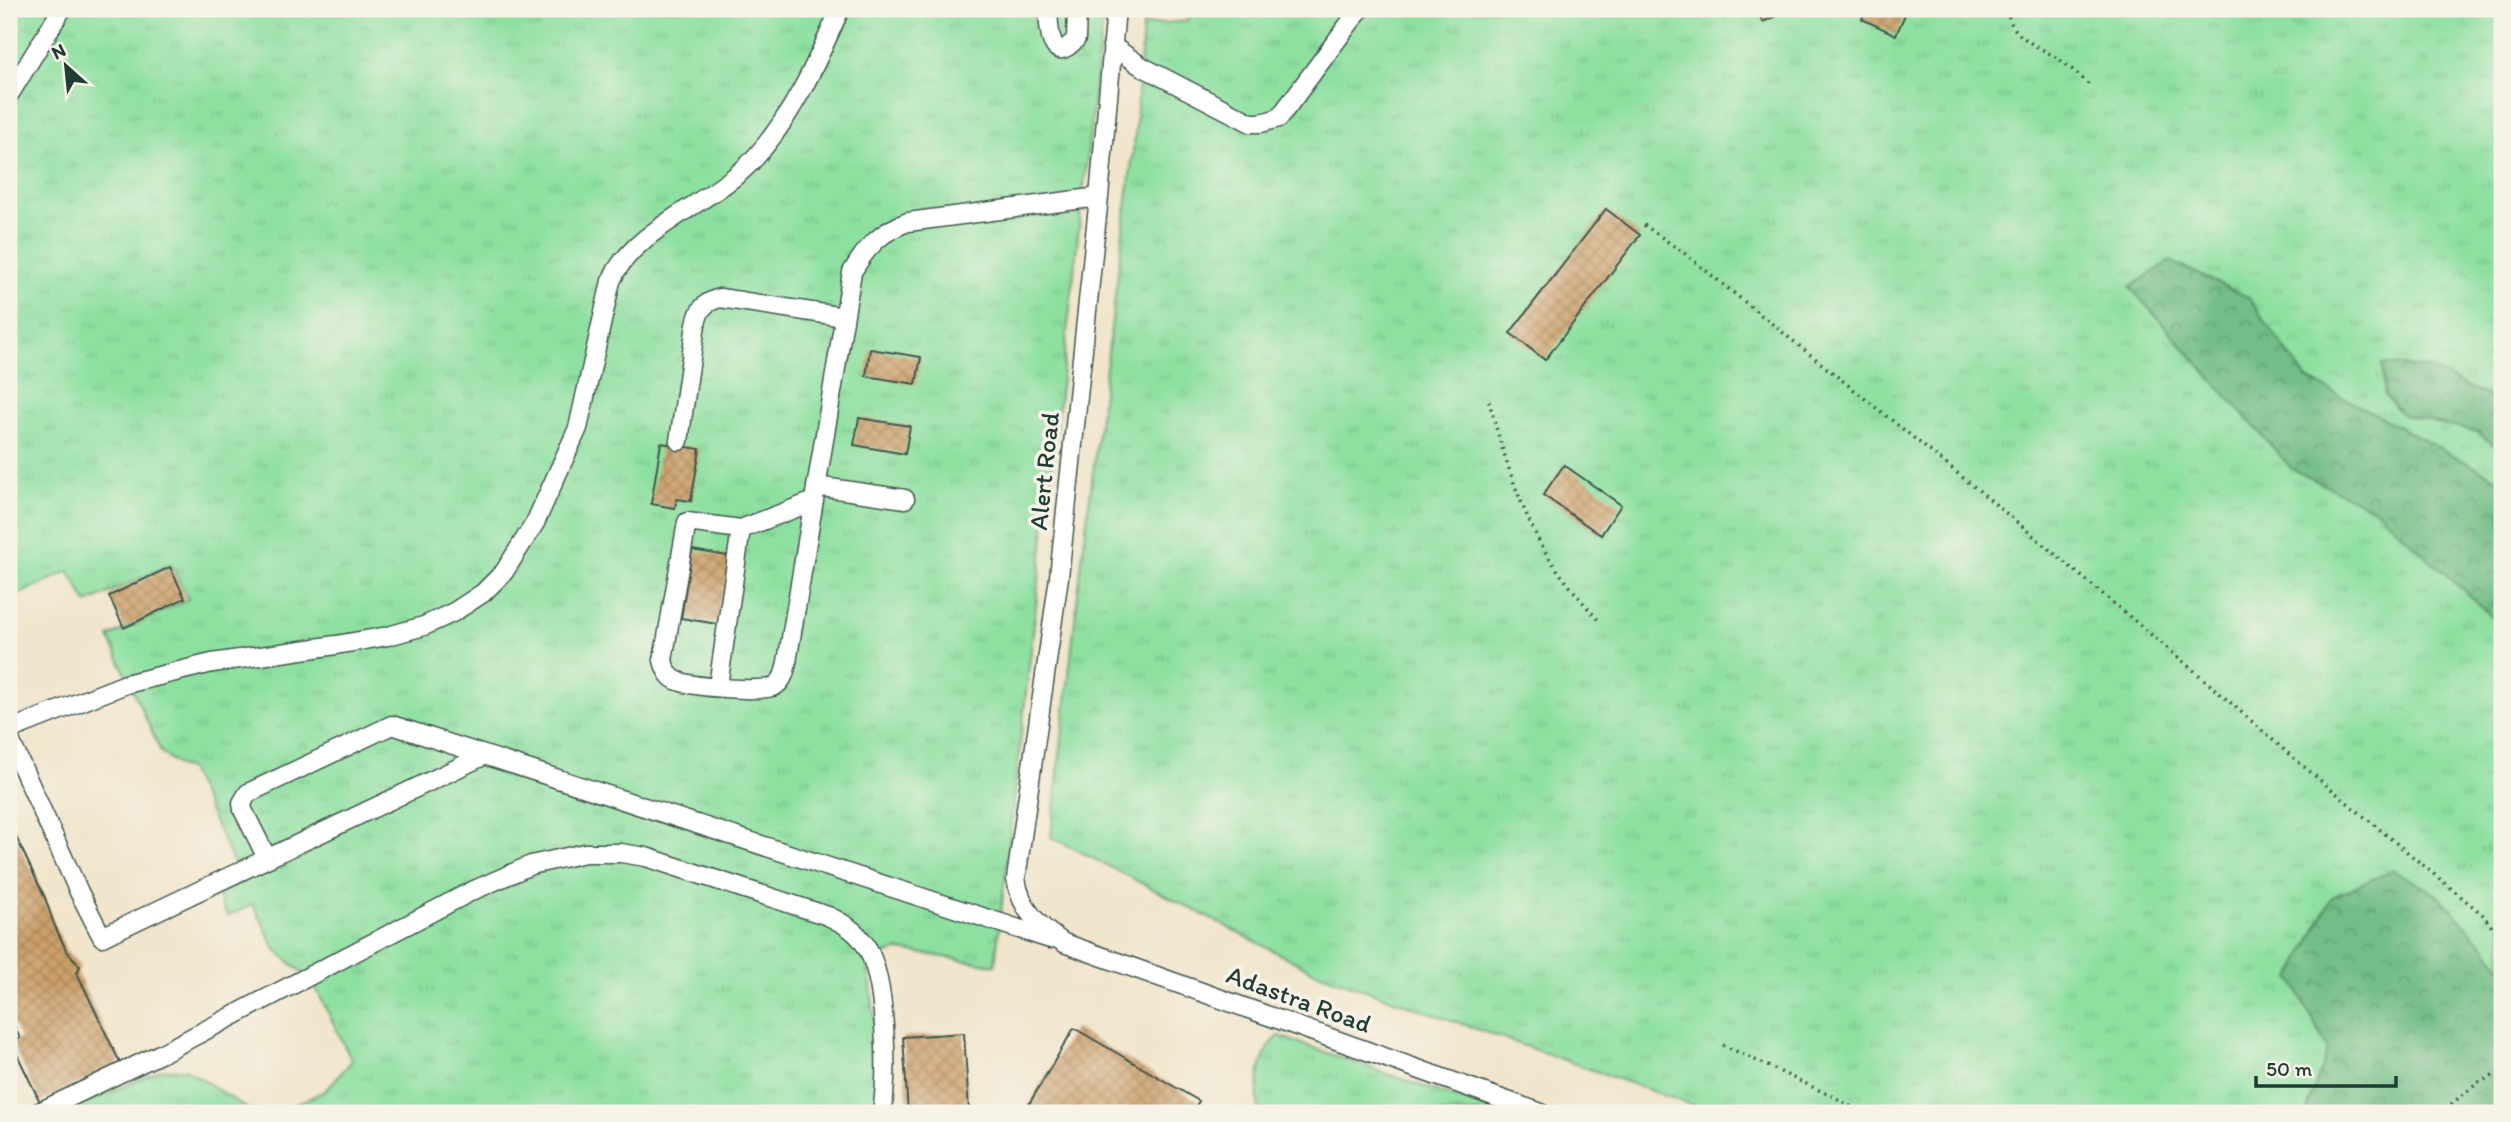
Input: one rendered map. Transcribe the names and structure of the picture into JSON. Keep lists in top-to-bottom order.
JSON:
{
  "streets": {
    "street": ["Alert Road", "Adastra Road"]
  },
  "crossings": [
    ["Alert Road", "Adastra Road"]
  ],
  "scale_bar": "50 m",
  "north": "top left"
}
